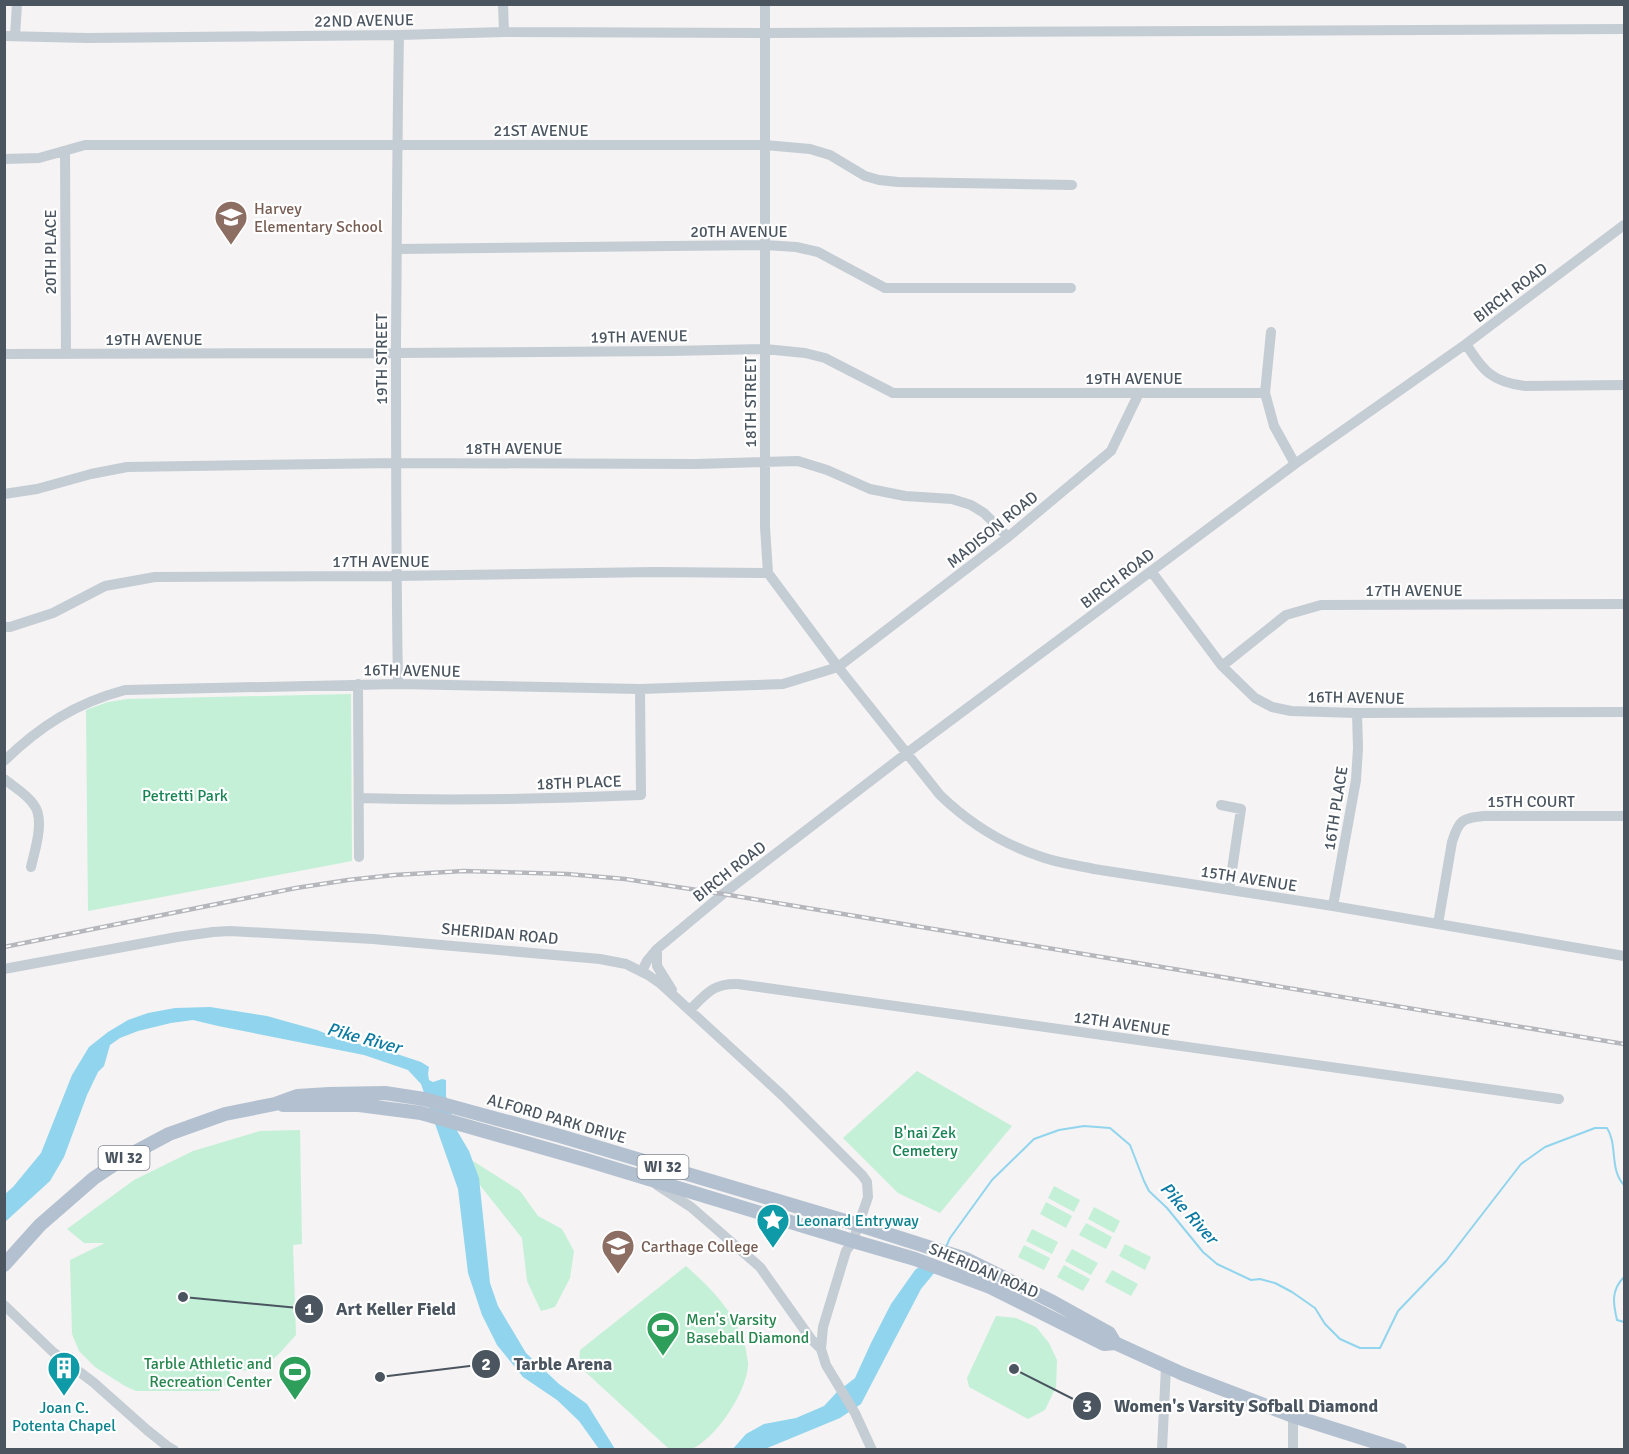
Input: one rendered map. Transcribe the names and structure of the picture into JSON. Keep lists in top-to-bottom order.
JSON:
{
  "streets": {
    "main road": ["SHERIDAN ROAD", "ALFORD PARK DRIVE", "WI 32"],
    "street": [
      "22ND AVENUE",
      "21ST AVENUE",
      "20TH AVENUE",
      "20TH PLACE",
      "BIRCH ROAD",
      "19TH AVENUE",
      "19TH STREET",
      "18TH STREET",
      "18TH AVENUE",
      "MADISON ROAD",
      "17TH AVENUE",
      "16TH AVENUE",
      "18TH PLACE",
      "15TH COURT",
      "16TH PLACE",
      "15TH AVENUE",
      "12TH AVENUE"
    ]
  },
  "crossings": [
    ["22ND AVENUE", "19TH STREET"],
    ["22ND AVENUE", "18TH STREET"],
    ["21ST AVENUE", "20TH PLACE"],
    ["21ST AVENUE", "19TH STREET"],
    ["21ST AVENUE", "18TH STREET"],
    ["20TH AVENUE", "19TH STREET"],
    ["20TH AVENUE", "18TH STREET"],
    ["20TH PLACE", "19TH AVENUE"],
    ["BIRCH ROAD", "16TH AVENUE"],
    ["BIRCH ROAD", "15TH AVENUE"],
    ["BIRCH ROAD", "SHERIDAN ROAD"],
    ["19TH AVENUE", "19TH STREET"],
    ["19TH AVENUE", "18TH STREET"],
    ["19TH AVENUE", "MADISON ROAD"],
    ["19TH STREET", "18TH AVENUE"],
    ["19TH STREET", "17TH AVENUE"],
    ["19TH STREET", "16TH AVENUE"],
    ["18TH STREET", "18TH AVENUE"],
    ["18TH STREET", "17TH AVENUE"],
    ["18TH AVENUE", "MADISON ROAD"],
    ["MADISON ROAD", "16TH AVENUE"],
    ["17TH AVENUE", "16TH AVENUE"],
    ["16TH AVENUE", "18TH PLACE"],
    ["16TH AVENUE", "16TH PLACE"],
    ["15TH COURT", "15TH AVENUE"],
    ["16TH PLACE", "15TH AVENUE"],
    ["SHERIDAN ROAD", "12TH AVENUE"],
    ["SHERIDAN ROAD", "ALFORD PARK DRIVE"]
  ],
  "water": ["Pike River"],
  "parks": ["Petretti Park", "B'nai Zek Cemetery"],
  "places": {
    "school or university": ["Harvey Elementary School", "Carthage College"],
    "place": ["Leonard Entryway"],
    "other": ["Art Keller Field", "Women's Varsity Sofball Diamond", "Tarble Arena"],
    "sports": ["Men's Varsity Baseball Diamond", "Tarble Athletic and Recreation Center"],
    "building": ["Joan C. Potenta Chapel"]
  }
}
